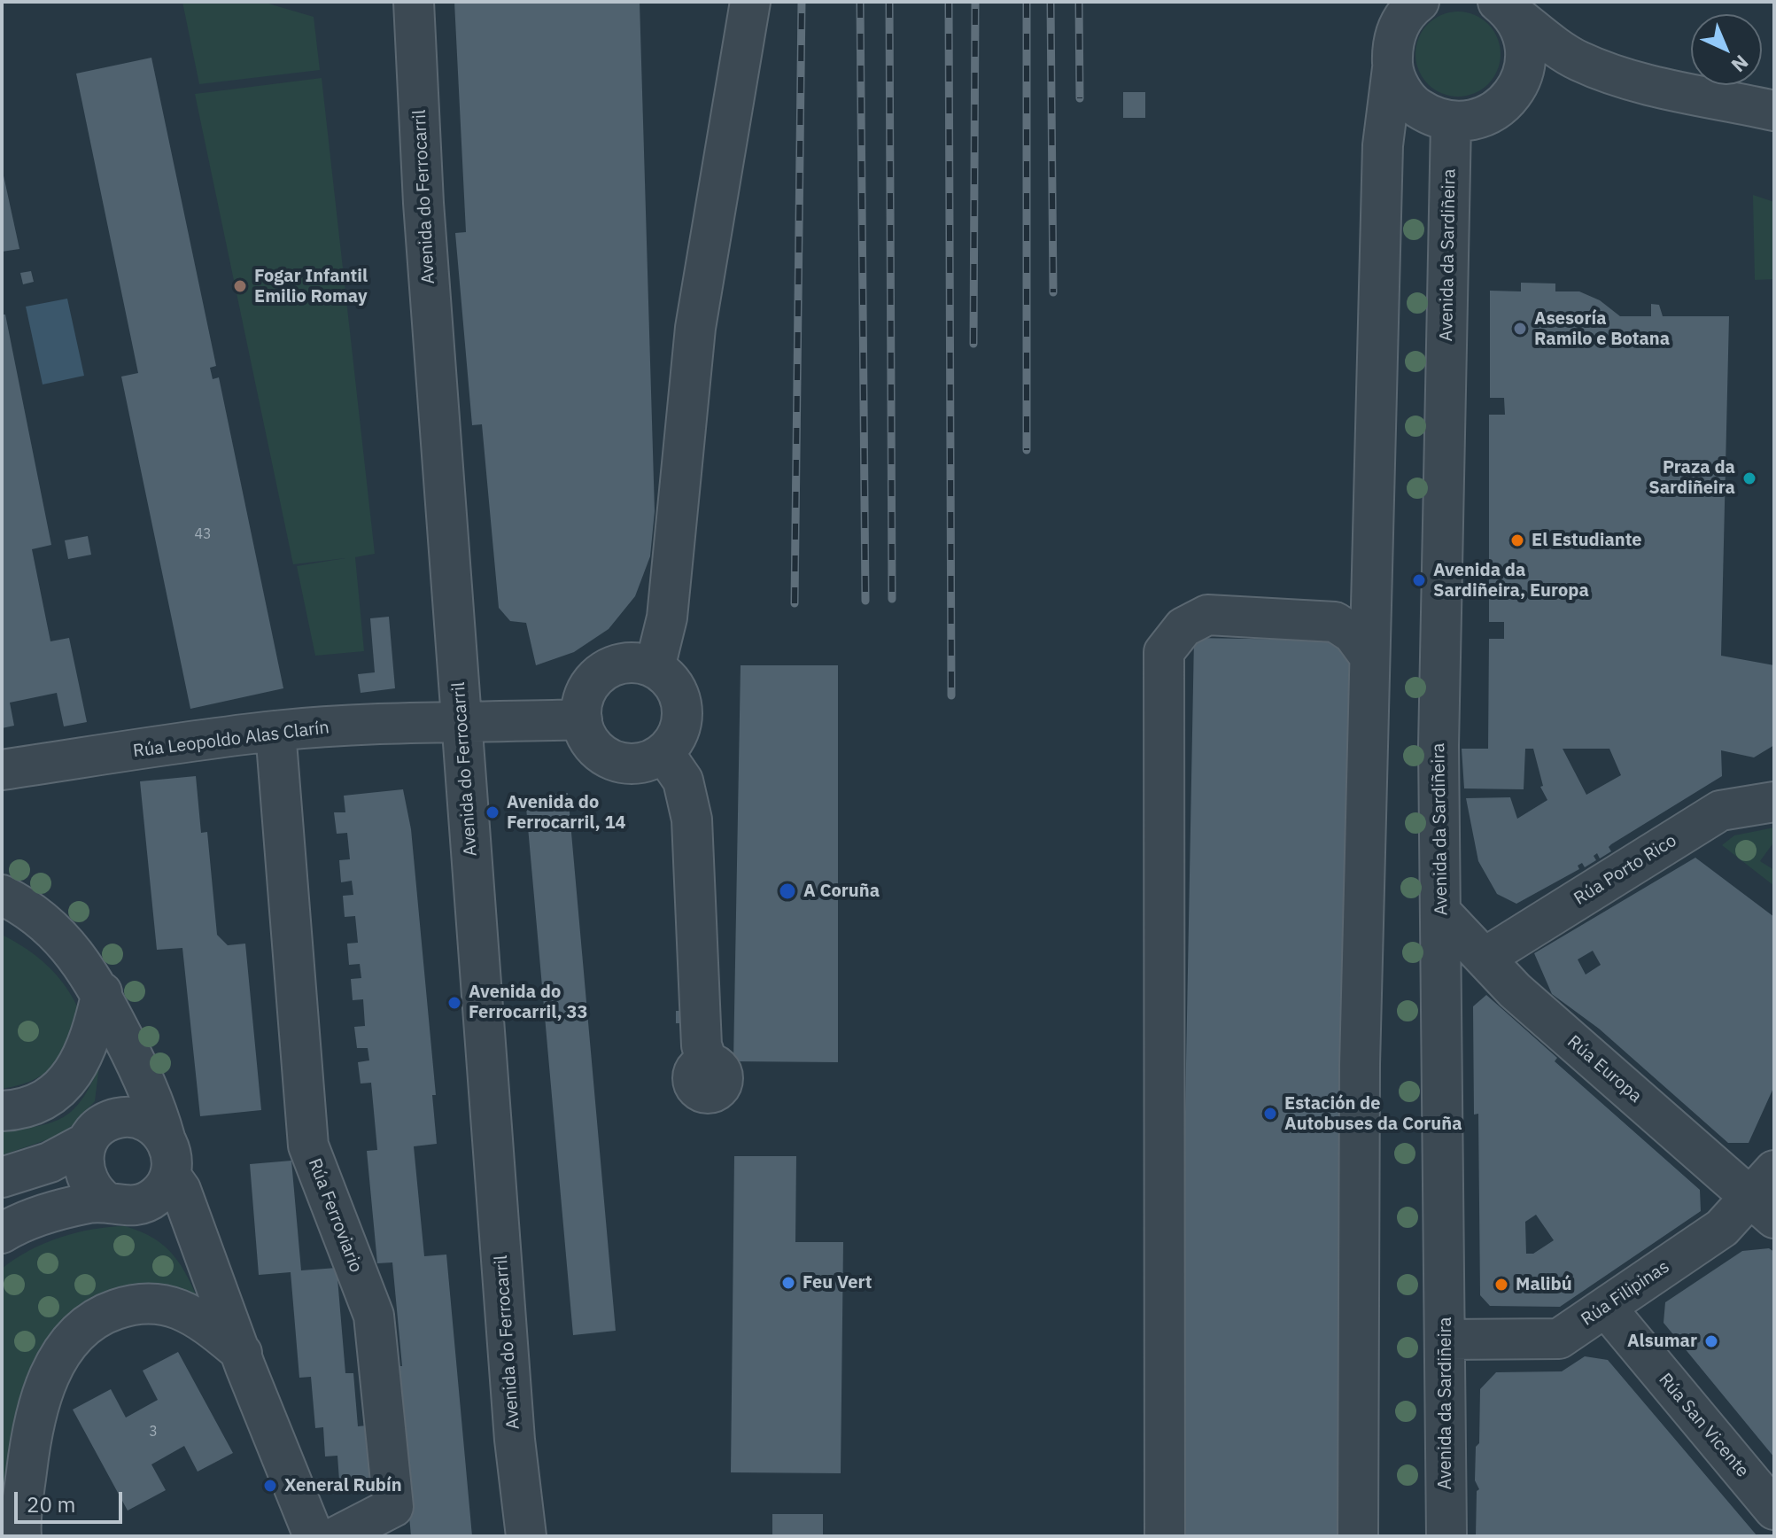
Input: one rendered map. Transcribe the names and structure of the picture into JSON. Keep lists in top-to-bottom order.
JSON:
{
  "streets": {
    "street": [
      "Avenida do Ferrocarril",
      "Avenida da Sardiñeira",
      "Rúa Leopoldo Alas Clarín",
      "Rúa Porto Rico",
      "Rúa Europa",
      "Rúa Ferroviario",
      "Rúa Filipinas",
      "Rúa San Vicente"
    ]
  },
  "crossings": [
    ["Avenida do Ferrocarril", "Rúa Leopoldo Alas Clarín"],
    ["Avenida da Sardiñeira", "Rúa Europa"],
    ["Avenida da Sardiñeira", "Rúa Filipinas"],
    ["Rúa Leopoldo Alas Clarín", "Rúa Ferroviario"],
    ["Rúa Porto Rico", "Rúa Europa"],
    ["Rúa Europa", "Rúa Filipinas"],
    ["Rúa Filipinas", "Rúa San Vicente"]
  ],
  "places": [
    "Fogar Infantil Emilio Romay",
    "Asesoría Ramilo e Botana",
    "Praza da Sardiñeira",
    "El Estudiante",
    "Avenida da Sardiñeira, Europa",
    "Avenida do Ferrocarril, 14",
    "A Coruña",
    "Avenida do Ferrocarril, 33",
    "Estación de Autobuses da Coruña",
    "Feu Vert",
    "Malibú",
    "Alsumar",
    "Xeneral Rubín"
  ],
  "house_numbers": ["43", "3"],
  "scale_bar": "20 m",
  "north": "bottom right"
}
